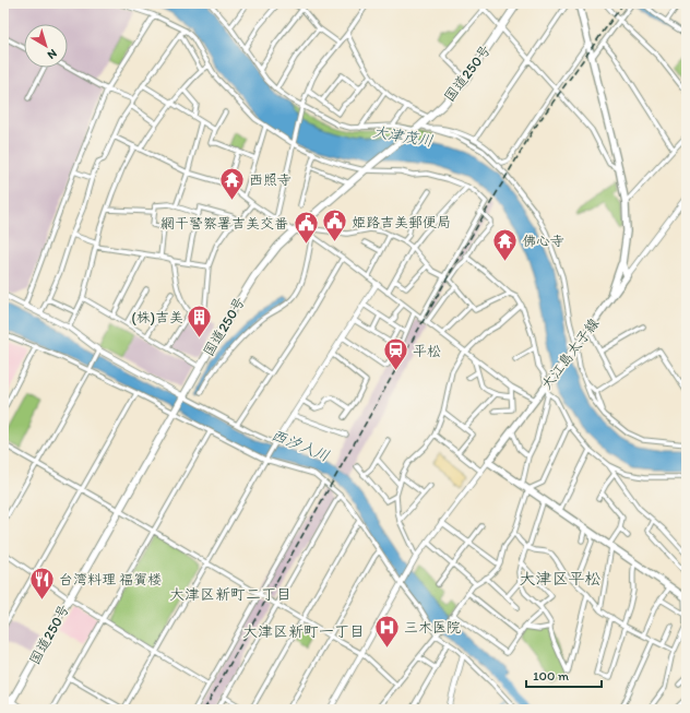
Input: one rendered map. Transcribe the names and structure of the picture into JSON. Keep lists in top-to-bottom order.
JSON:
{
  "streets": {
    "highway": ["国道250号"],
    "main road": ["大江島太子線"]
  },
  "districts": ["大津区平松", "大津区新町二丁目", "大津区新町一丁目"],
  "water": ["大津茂川", "西汐入川"],
  "places": {
    "temple": ["西照寺", "佛心寺"],
    "public building": ["姫路吉美郵便局", "網干警察署吉美交番"],
    "building": ["(株)吉美"],
    "station": ["平松"],
    "restaurant": ["台湾料理 福賓楼"],
    "hospital": ["三木医院"]
  },
  "scale_bar": "100 m",
  "north": "bottom right"
}
